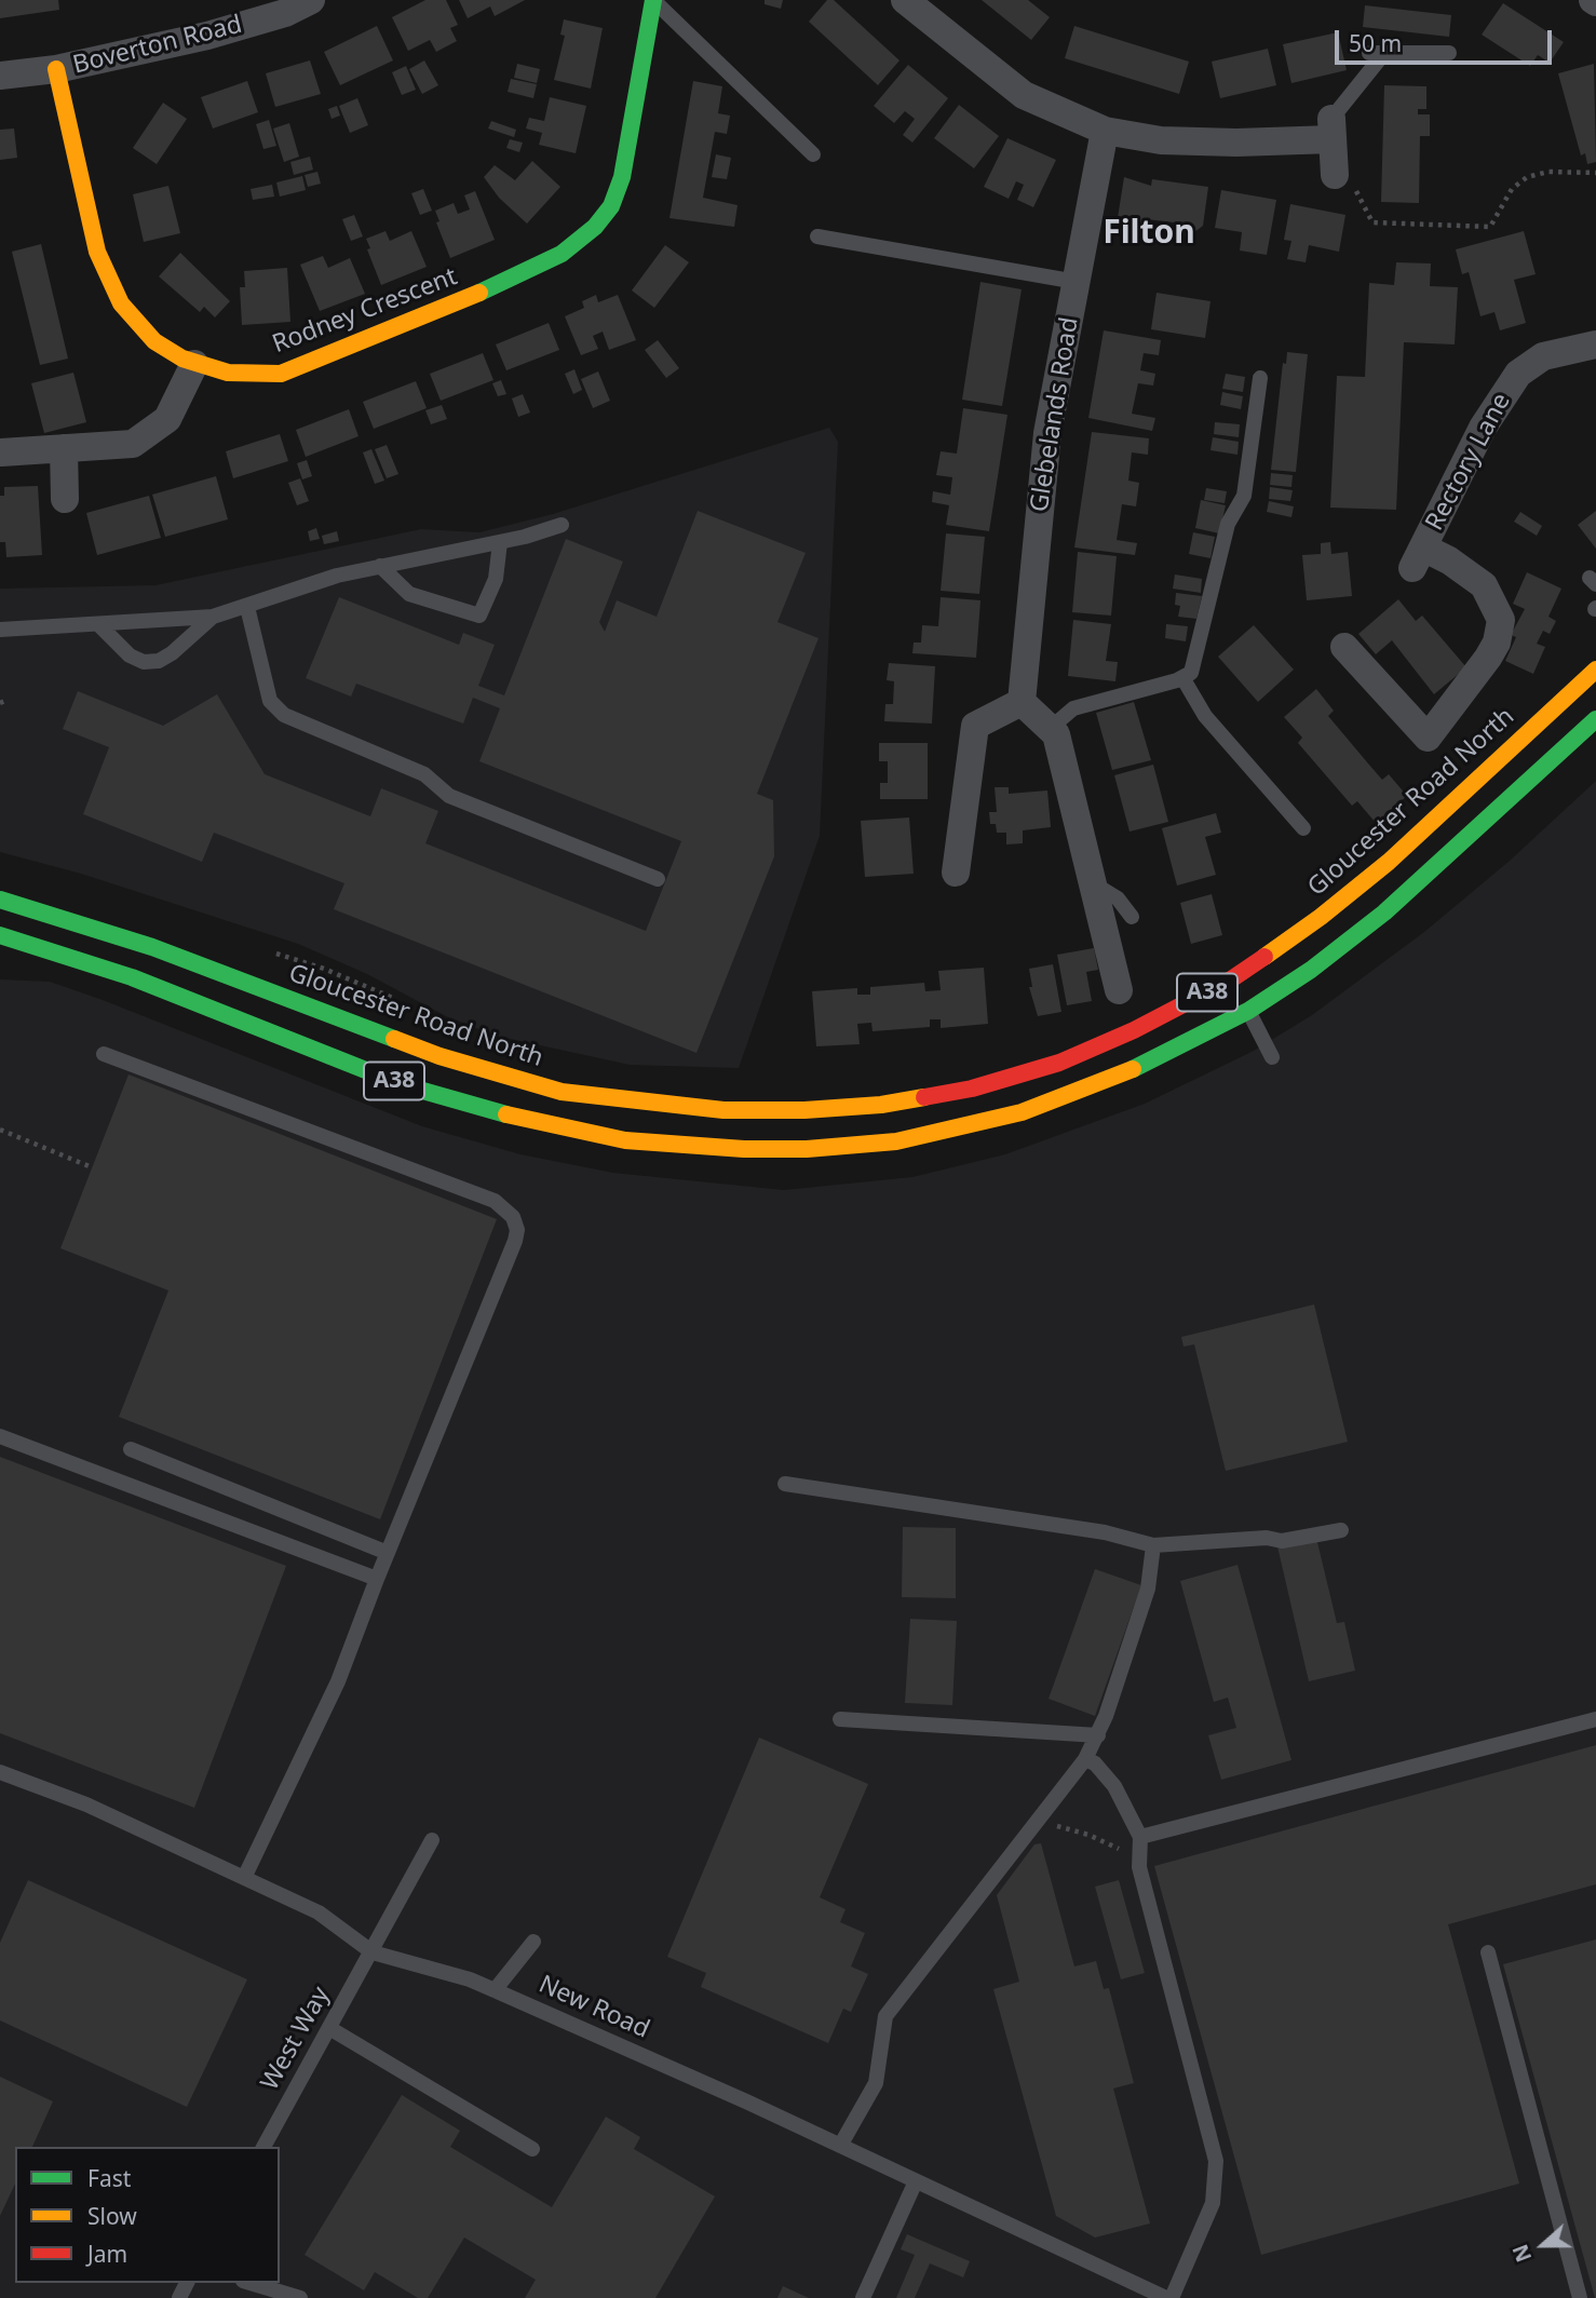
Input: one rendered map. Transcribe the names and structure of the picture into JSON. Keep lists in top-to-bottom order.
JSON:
{
  "streets": {
    "main road": ["Rodney Crescent", "Gloucester Road North", "A38"],
    "street": ["Boverton Road", "Glebelands Road", "Rectory Lane"],
    "lane": ["New Road", "West Way"]
  },
  "crossings": [
    ["Boverton Road", "Rodney Crescent"],
    ["New Road", "West Way"]
  ],
  "districts": ["Filton"],
  "legend": ["Fast", "Slow", "Jam"],
  "scale_bar": "50 m",
  "north": "left"
}
